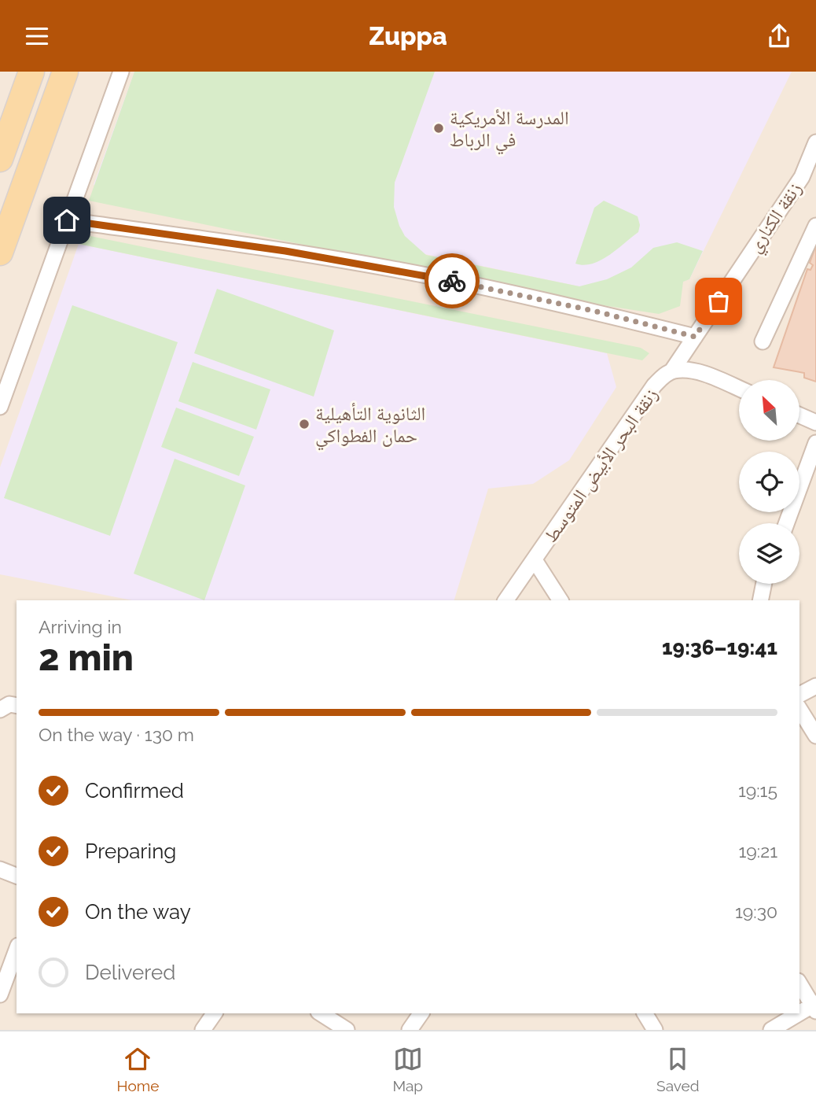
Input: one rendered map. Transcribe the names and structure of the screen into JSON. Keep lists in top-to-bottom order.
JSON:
{
  "streets": {
    "street": ["زنقة الكناري", "زنقة البحر الأبيض المتوسط"]
  },
  "crossings": [
    ["زنقة الكناري", "زنقة البحر الأبيض المتوسط"]
  ],
  "places": ["المدرسة الأمريكية في الرباط", "الثانوية التأهيلية حمان الفطواكي"],
  "north": "top left",
  "page": {
    "header": "Zuppa",
    "heading": ["2 min", "Arriving in", "19:36–19:41"],
    "bar": "On the way · 130 m",
    "list": [
      ["Confirmed", "19:15"],
      ["Preparing", "19:21"],
      ["On the way", "19:30"],
      "Delivered"
    ],
    "tabs": ["Home", "Map", "Saved"]
  }
}
